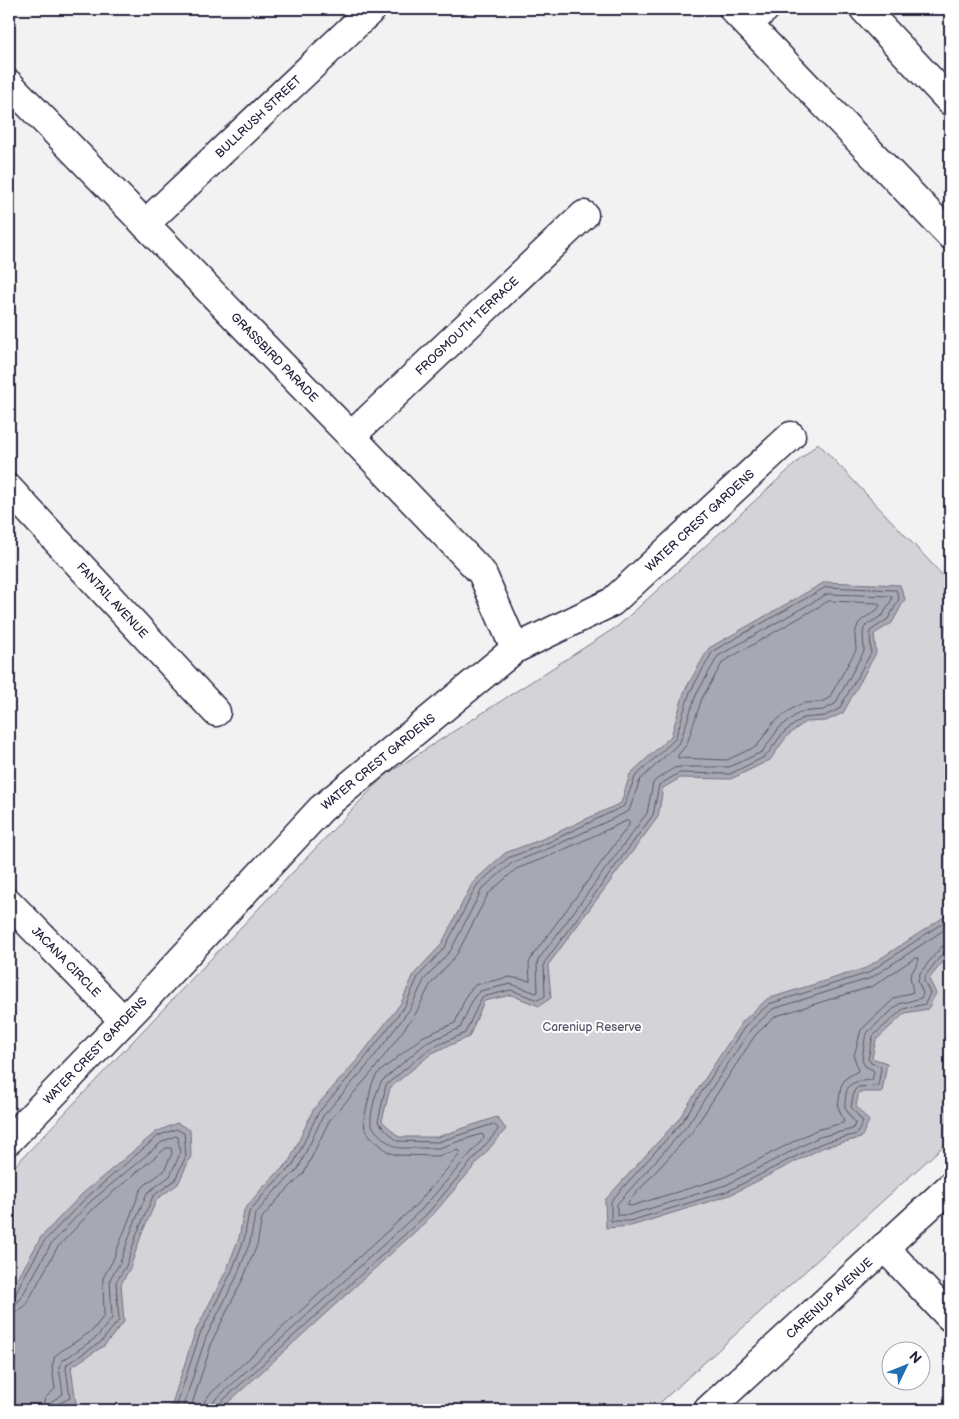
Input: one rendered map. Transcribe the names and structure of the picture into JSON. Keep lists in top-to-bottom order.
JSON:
{
  "streets": {
    "street": [
      "BULLRUSH STREET",
      "FROGMOUTH TERRACE",
      "GRASSBIRD PARADE",
      "WATER CREST GARDENS",
      "FANTAIL AVENUE",
      "JACANA CIRCLE",
      "CARENIUP AVENUE"
    ]
  },
  "crossings": [
    ["BULLRUSH STREET", "GRASSBIRD PARADE"],
    ["FROGMOUTH TERRACE", "GRASSBIRD PARADE"],
    ["GRASSBIRD PARADE", "WATER CREST GARDENS"],
    ["WATER CREST GARDENS", "JACANA CIRCLE"]
  ],
  "parks": ["Careniup Reserve"],
  "north": "top right"
}
